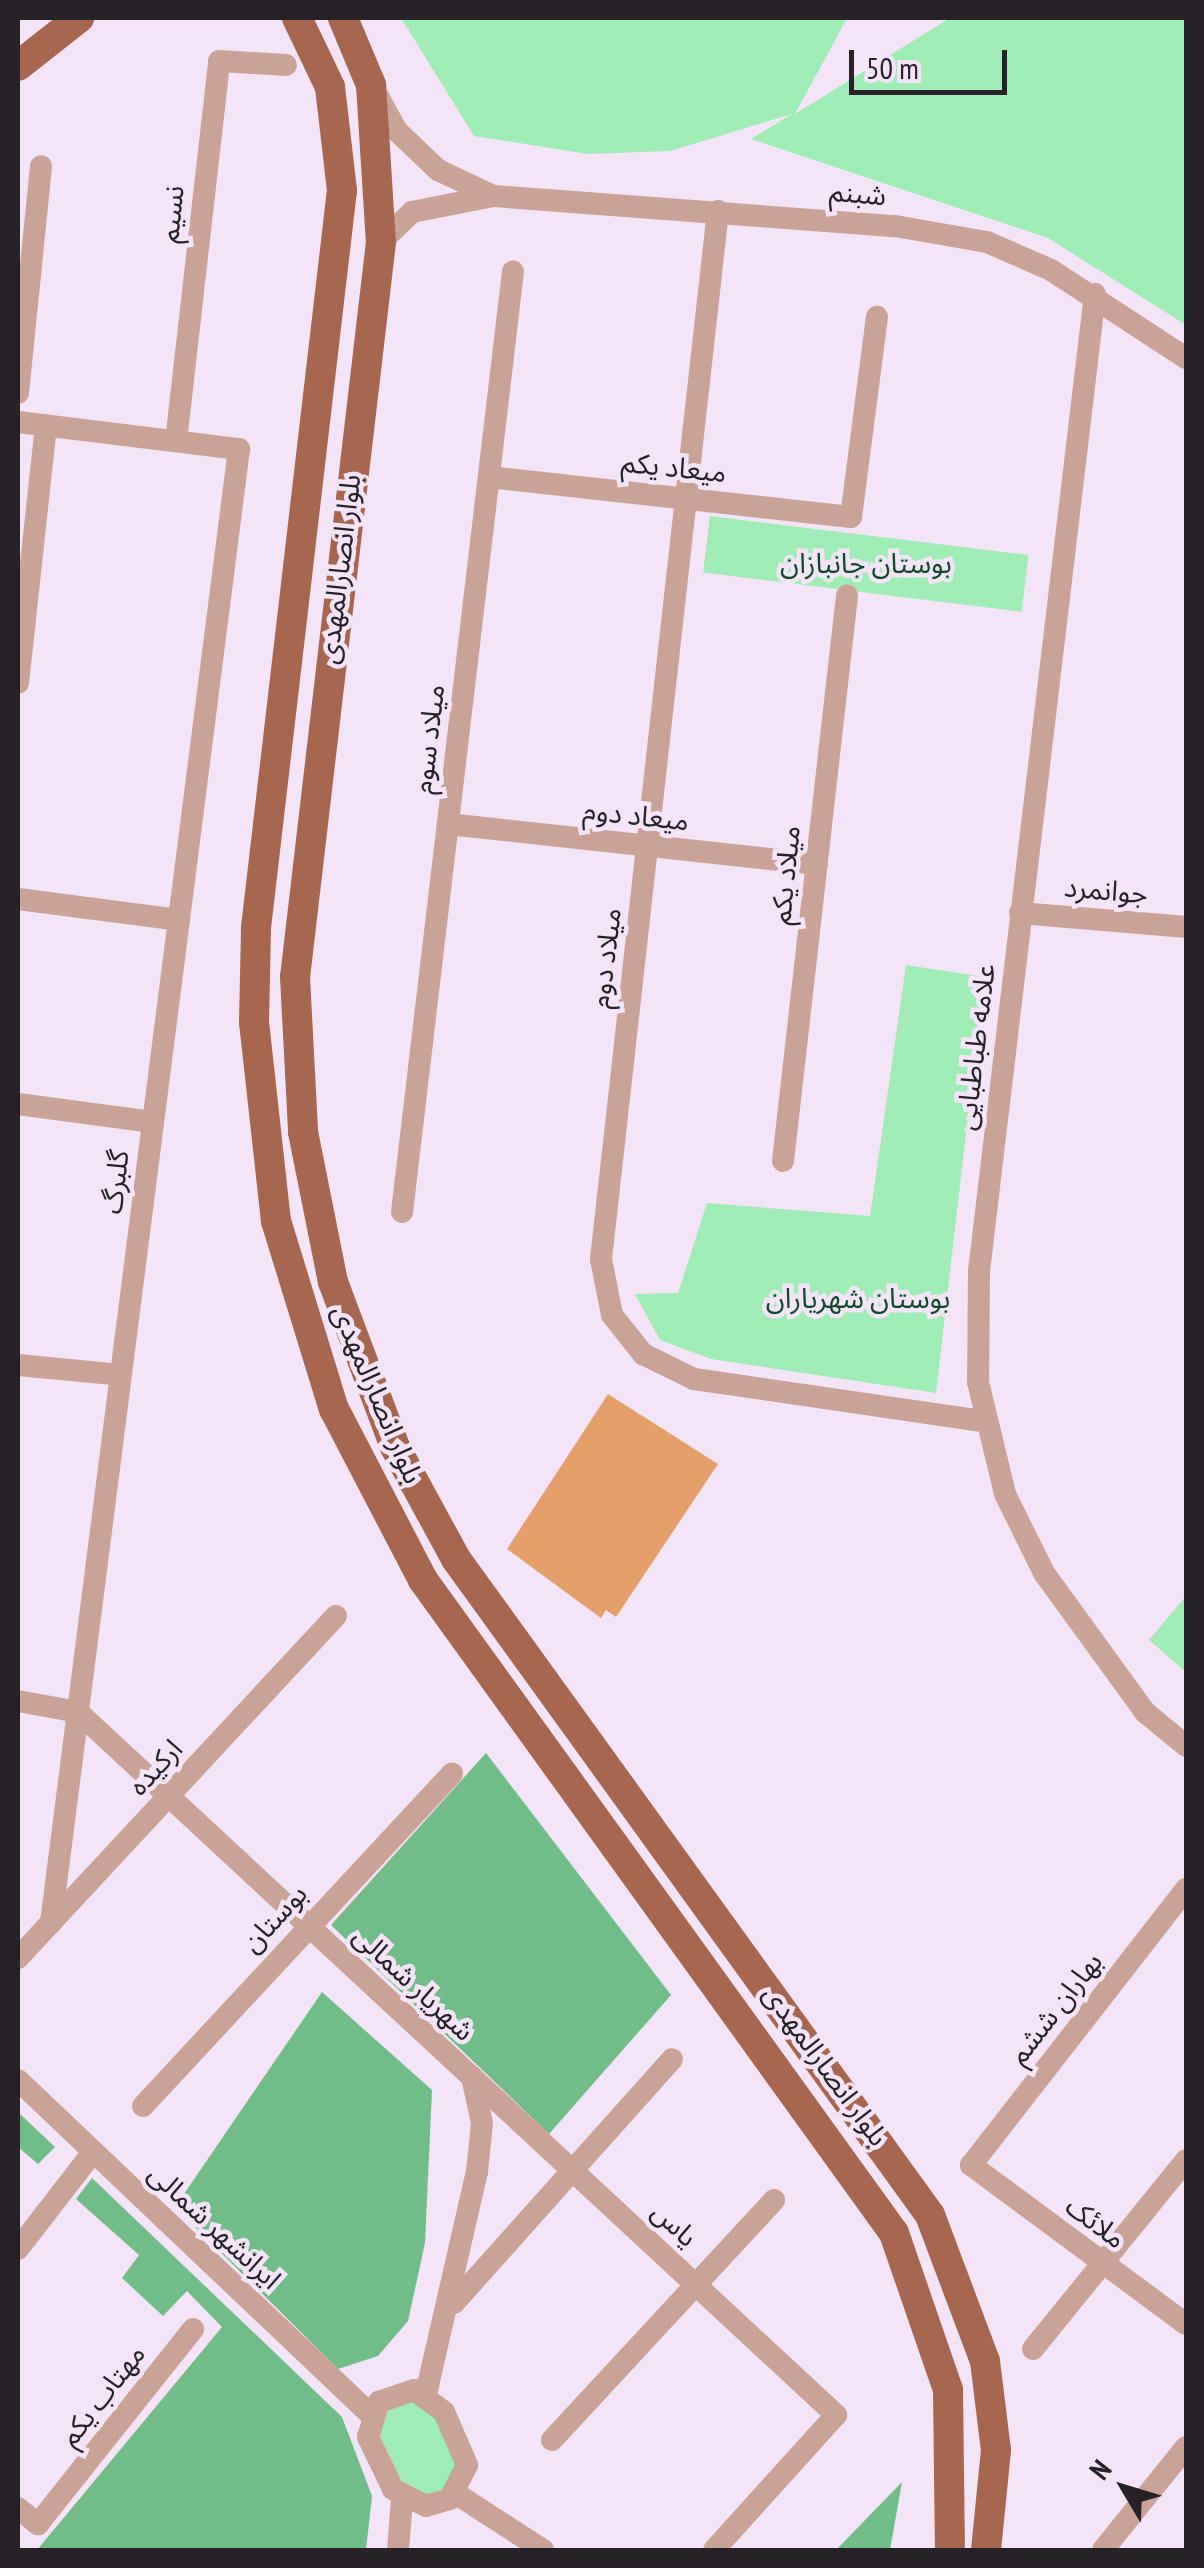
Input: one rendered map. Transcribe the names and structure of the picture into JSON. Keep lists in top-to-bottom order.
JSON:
{
  "streets": {
    "main road": ["بلوار انصارالمهدی"],
    "street": [
      "شبنم",
      "نسیم",
      "میعاد یکم",
      "میلاد سوم",
      "میعاد دوم",
      "میلاد یکم",
      "جوانمرد",
      "میلاد دوم",
      "علامه طباطبایی",
      "گلبرگ",
      "ارکیده",
      "بوستان",
      "شهریار شمالی",
      "بهاران ششم",
      "ملائک",
      "یاس",
      "ایرانشهر شمالی",
      "مهتاب یکم"
    ]
  },
  "crossings": [
    ["شبنم", "میلاد دوم"],
    ["شبنم", "علامه طباطبایی"],
    ["نسیم", "گلبرگ"],
    ["میعاد یکم", "میلاد سوم"],
    ["میعاد یکم", "میلاد دوم"],
    ["میلاد سوم", "میعاد دوم"],
    ["میعاد دوم", "میلاد یکم"],
    ["میعاد دوم", "میلاد دوم"],
    ["جوانمرد", "علامه طباطبایی"],
    ["میلاد دوم", "علامه طباطبایی"],
    ["گلبرگ", "ارکیده"],
    ["گلبرگ", "شهریار شمالی"],
    ["ارکیده", "شهریار شمالی"],
    ["بوستان", "شهریار شمالی"],
    ["شهریار شمالی", "یاس"],
    ["شهریار شمالی", "ایرانشهر شمالی"],
    ["بهاران ششم", "ملائک"]
  ],
  "parks": ["بوستان جانبازان", "بوستان شهریاران"],
  "scale_bar": "50 m",
  "north": "top left"
}
